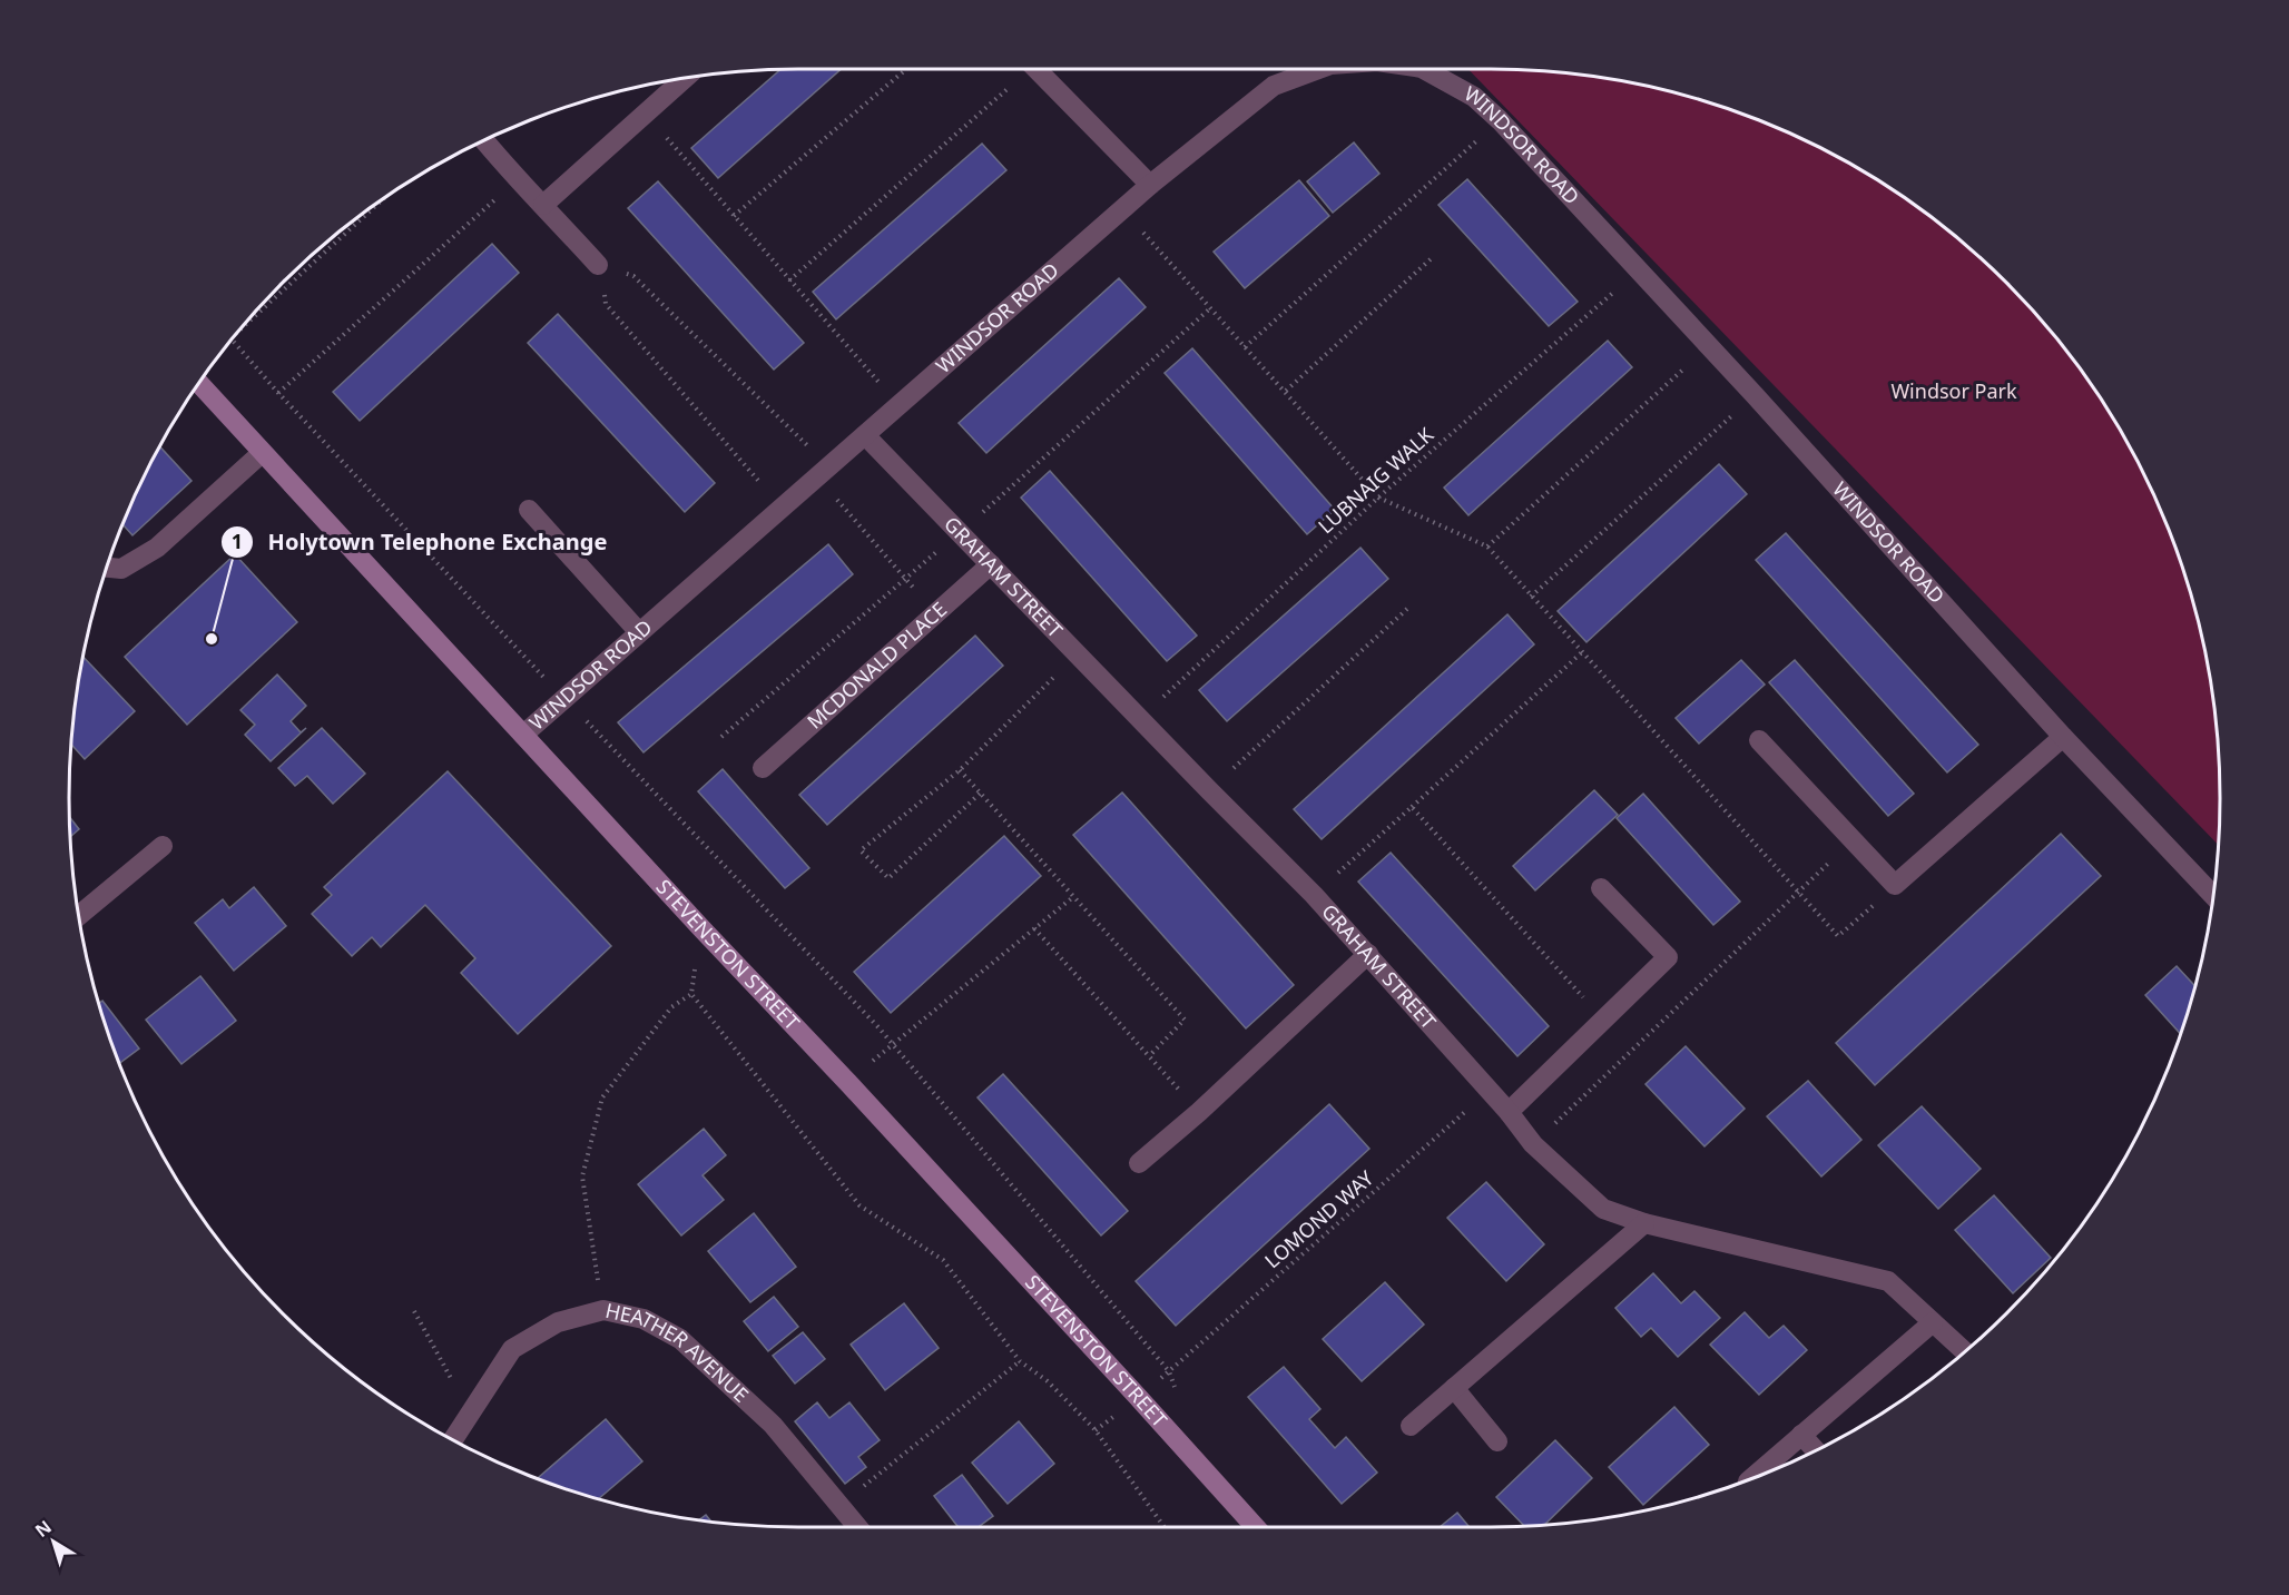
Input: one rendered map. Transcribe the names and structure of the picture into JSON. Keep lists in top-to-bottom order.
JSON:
{
  "streets": {
    "main road": ["STEVENSTON STREET"],
    "street": [
      "WINDSOR ROAD",
      "GRAHAM STREET",
      "MCDONALD PLACE",
      "HEATHER AVENUE"
    ],
    "path": ["LUBNAIG WALK", "LOMOND WAY"]
  },
  "crossings": [
    ["WINDSOR ROAD", "LUBNAIG WALK"],
    ["WINDSOR ROAD", "GRAHAM STREET"],
    ["WINDSOR ROAD", "STEVENSTON STREET"],
    ["LUBNAIG WALK", "GRAHAM STREET"],
    ["GRAHAM STREET", "MCDONALD PLACE"],
    ["GRAHAM STREET", "LOMOND WAY"]
  ],
  "parks": ["Windsor Park"],
  "places": ["Holytown Telephone Exchange"],
  "north": "top left"
}
